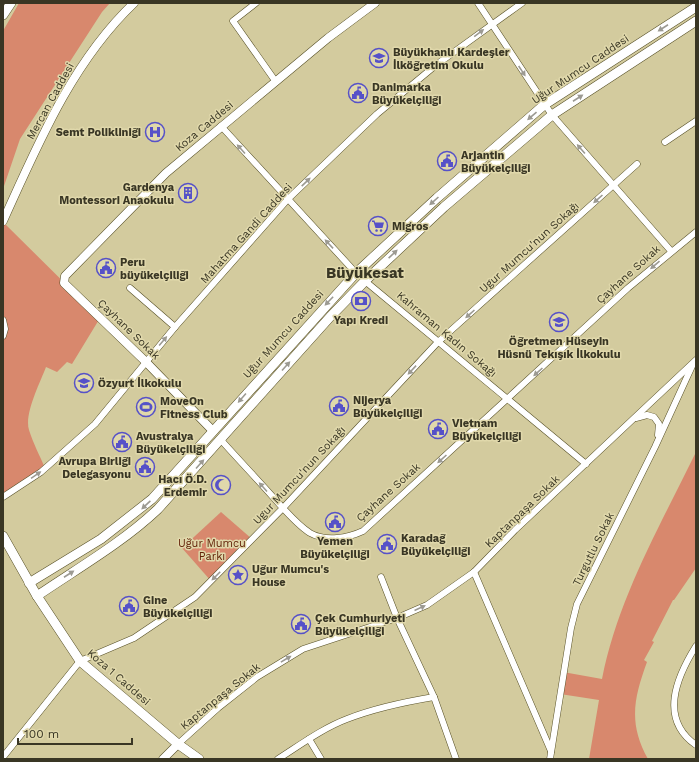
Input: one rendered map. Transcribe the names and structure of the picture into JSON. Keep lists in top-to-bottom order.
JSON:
{
  "streets": {
    "main road": [
      "Uğur Mumcu Caddesi",
      "Çayhane Sokak",
      "Kahraman Kadın Sokağı",
      "Koza 1 Caddesi"
    ],
    "street": [
      "Mercan Caddesi",
      "Koza Caddesi",
      "Mahatma Gandi Caddesi",
      "Ugur Mumcu'nun Sokağı",
      "Kaptanpaşa Sokak",
      "Turgutlu Sokak"
    ]
  },
  "crossings": [
    ["Uğur Mumcu Caddesi", "Çayhane Sokak"],
    ["Uğur Mumcu Caddesi", "Kahraman Kadın Sokağı"],
    ["Uğur Mumcu Caddesi", "Koza 1 Caddesi"],
    ["Koza Caddesi", "Çayhane Sokak"],
    ["Koza Caddesi", "Kahraman Kadın Sokağı"],
    ["Mahatma Gandi Caddesi", "Çayhane Sokak"],
    ["Mahatma Gandi Caddesi", "Kahraman Kadın Sokağı"],
    ["Ugur Mumcu'nun Sokağı", "Çayhane Sokak"],
    ["Ugur Mumcu'nun Sokağı", "Kahraman Kadın Sokağı"],
    ["Ugur Mumcu'nun Sokağı", "Koza 1 Caddesi"],
    ["Çayhane Sokak", "Kahraman Kadın Sokağı"],
    ["Kahraman Kadın Sokağı", "Kaptanpaşa Sokak"],
    ["Kaptanpaşa Sokak", "Turgutlu Sokak"],
    ["Kaptanpaşa Sokak", "Koza 1 Caddesi"]
  ],
  "one_way": [
    "Mahatma Gandi Caddesi",
    "Ugur Mumcu'nun Sokağı",
    "Çayhane Sokak",
    "Kahraman Kadın Sokağı",
    "Kaptanpaşa Sokak"
  ],
  "districts": ["Büyükesat"],
  "parks": ["Uğur Mumcu Parkı"],
  "places": {
    "school or university": ["Büyükhanlı Kardeşler İlköğretim Okulu", "Öğretmen Hüseyin Hüsnü Tekışık İlkokulu", "Özyurt İlkokulu"],
    "public building": [
      "Danimarka Büyükelçiliği",
      "Arjantin Büyükelçiliği",
      "Peru büyükelçiliği",
      "Nijerya Büyükelçiliği",
      "Vietnam Büyükelçiliği",
      "Avustralya Büyükelçiliği",
      "Avrupa Birliği Delegasyonu",
      "Yemen Büyükelçiliği",
      "Karadağ Büyükelçiliği",
      "Gine Büyükelçiliği",
      "Çek Cumhuriyeti Büyükelçiliği"
    ],
    "hospital": ["Semt Polikliniği"],
    "building": ["Gardenya Montessori Anaokulu"],
    "supermarket": ["Migros"],
    "bank": ["Yapı Kredi"],
    "sports": ["MoveOn Fitness Club"],
    "mosque": ["Hacı Ö.D. Erdemir"],
    "place": ["Uğur Mumcu's House"]
  },
  "scale_bar": "100 m"
}
